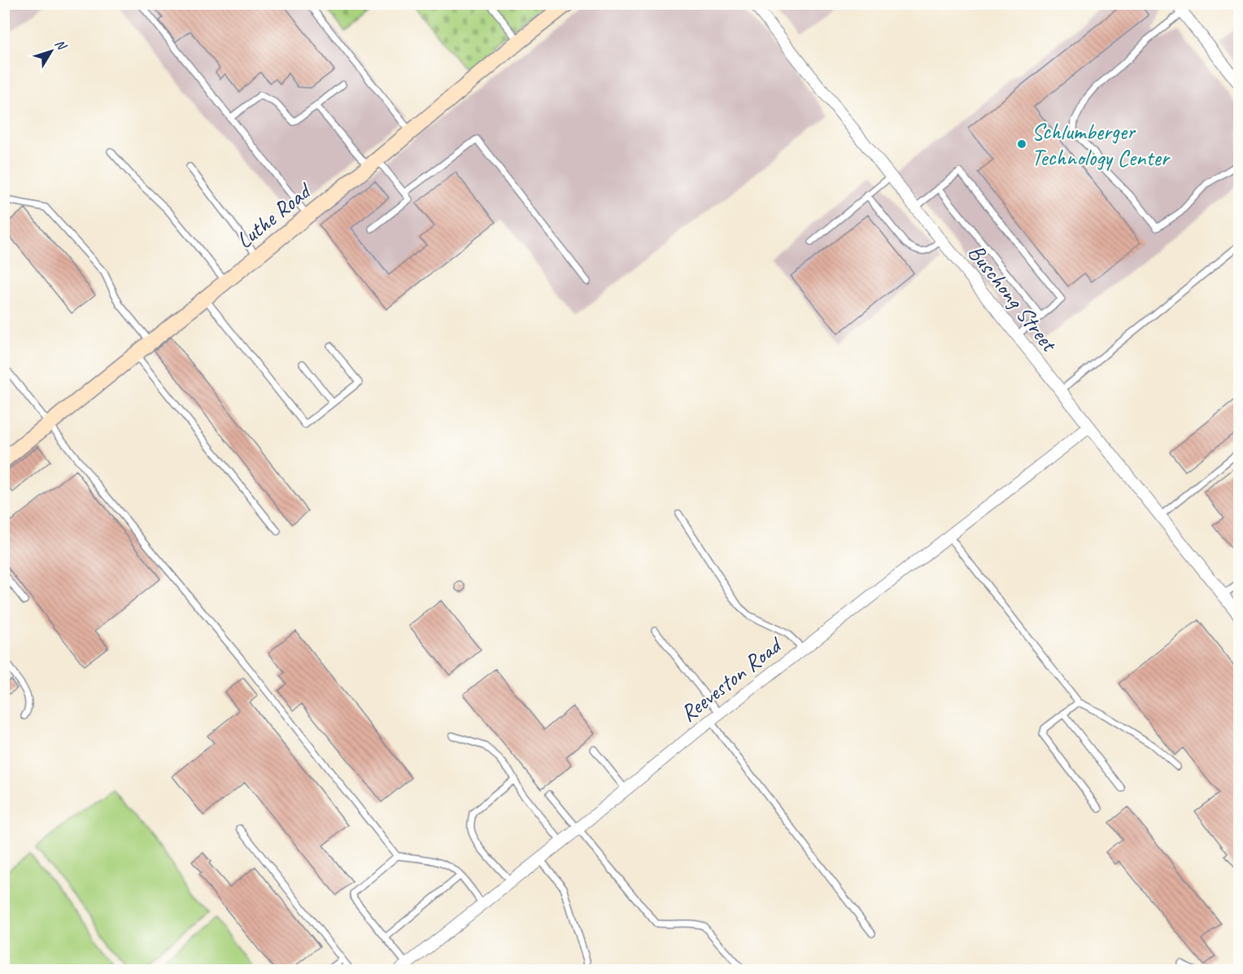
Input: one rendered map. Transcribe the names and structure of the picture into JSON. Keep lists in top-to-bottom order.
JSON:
{
  "streets": {
    "street": ["Luthe Road", "Buschong Street", "Reeveston Road"]
  },
  "crossings": [
    ["Buschong Street", "Reeveston Road"]
  ],
  "places": ["Schlumberger Technology Center"],
  "north": "top right"
}
